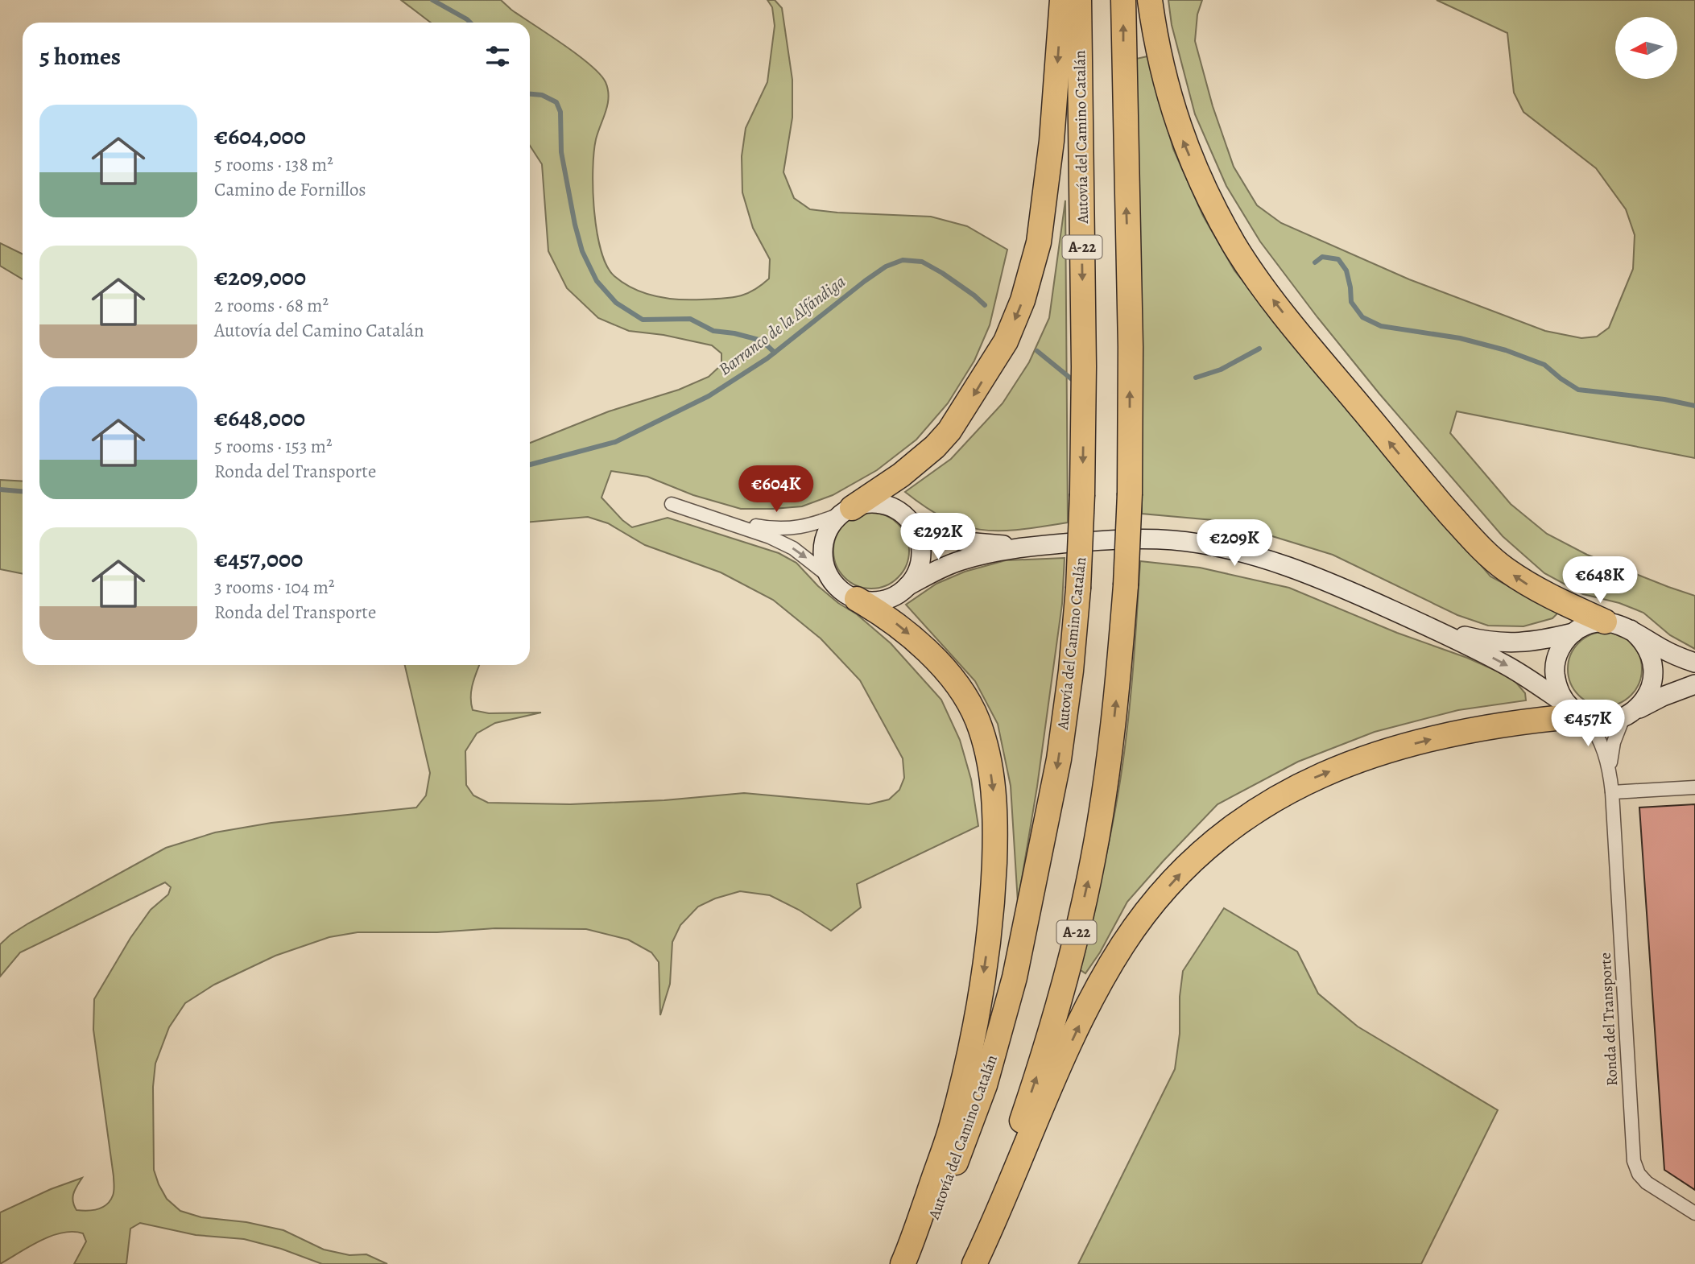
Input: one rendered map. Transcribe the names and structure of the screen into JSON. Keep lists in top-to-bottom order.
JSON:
{
  "streets": {
    "highway": ["Autovía del Camino Catalán", "A-22"],
    "street": ["Ronda del Transporte"]
  },
  "water": ["Barranco de la Alfándiga"],
  "north": "left",
  "page": {
    "heading": "5 homes",
    "list": [
      {
        "name": "€604,000",
        "note": "5 rooms · 138 m² · Camino de Fornillos"
      },
      {
        "name": "€209,000",
        "note": "2 rooms · 68 m² · Autovía del Camino Catalán"
      },
      {
        "name": "€648,000",
        "note": "5 rooms · 153 m² · Ronda del Transporte"
      },
      {
        "name": "€457,000",
        "note": "3 rooms · 104 m² · Ronda del Transporte"
      }
    ],
    "price": [
      "€604K",
      "€292K",
      "€209K",
      "€648K",
      "€457K"
    ]
  }
}
